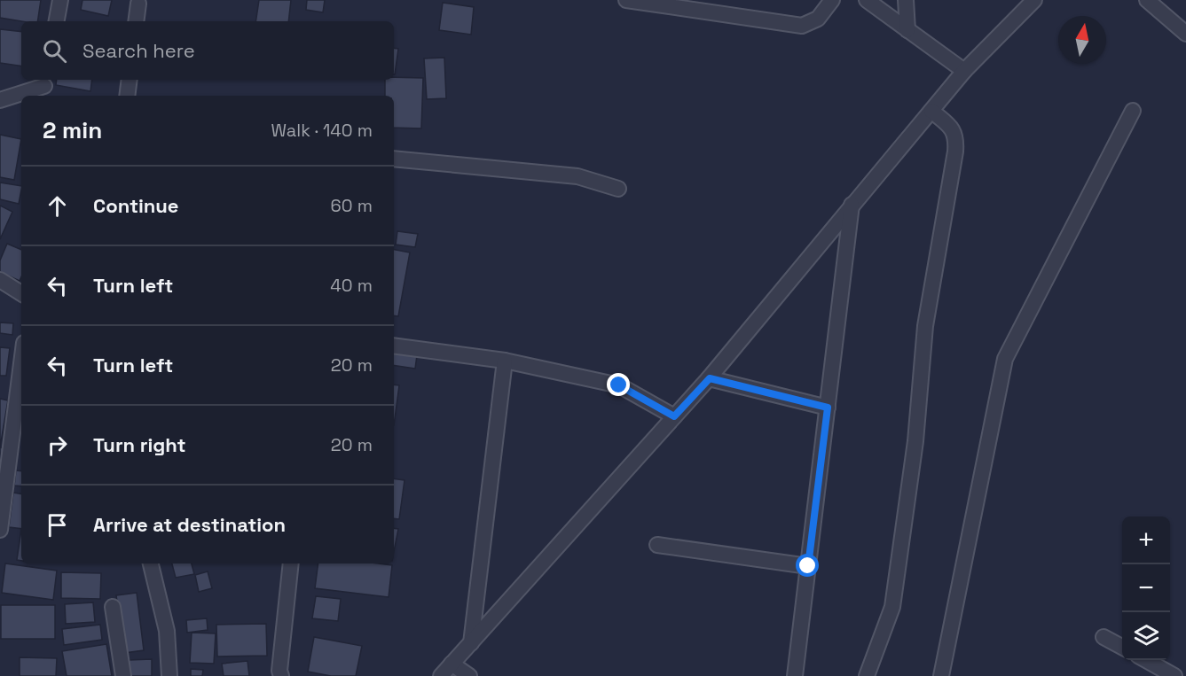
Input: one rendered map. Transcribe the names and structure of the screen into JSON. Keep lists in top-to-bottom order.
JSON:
{
  "north": "top",
  "page": {
    "search": "Search here",
    "heading": ["2 min", "Walk · 140 m"],
    "list": [
      ["Continue", "60 m"],
      ["Turn left", "40 m"],
      ["Turn left", "20 m"],
      ["Turn right", "20 m"],
      "Arrive at destination"
    ],
    "map_buttons": ["+", "−"]
  }
}
